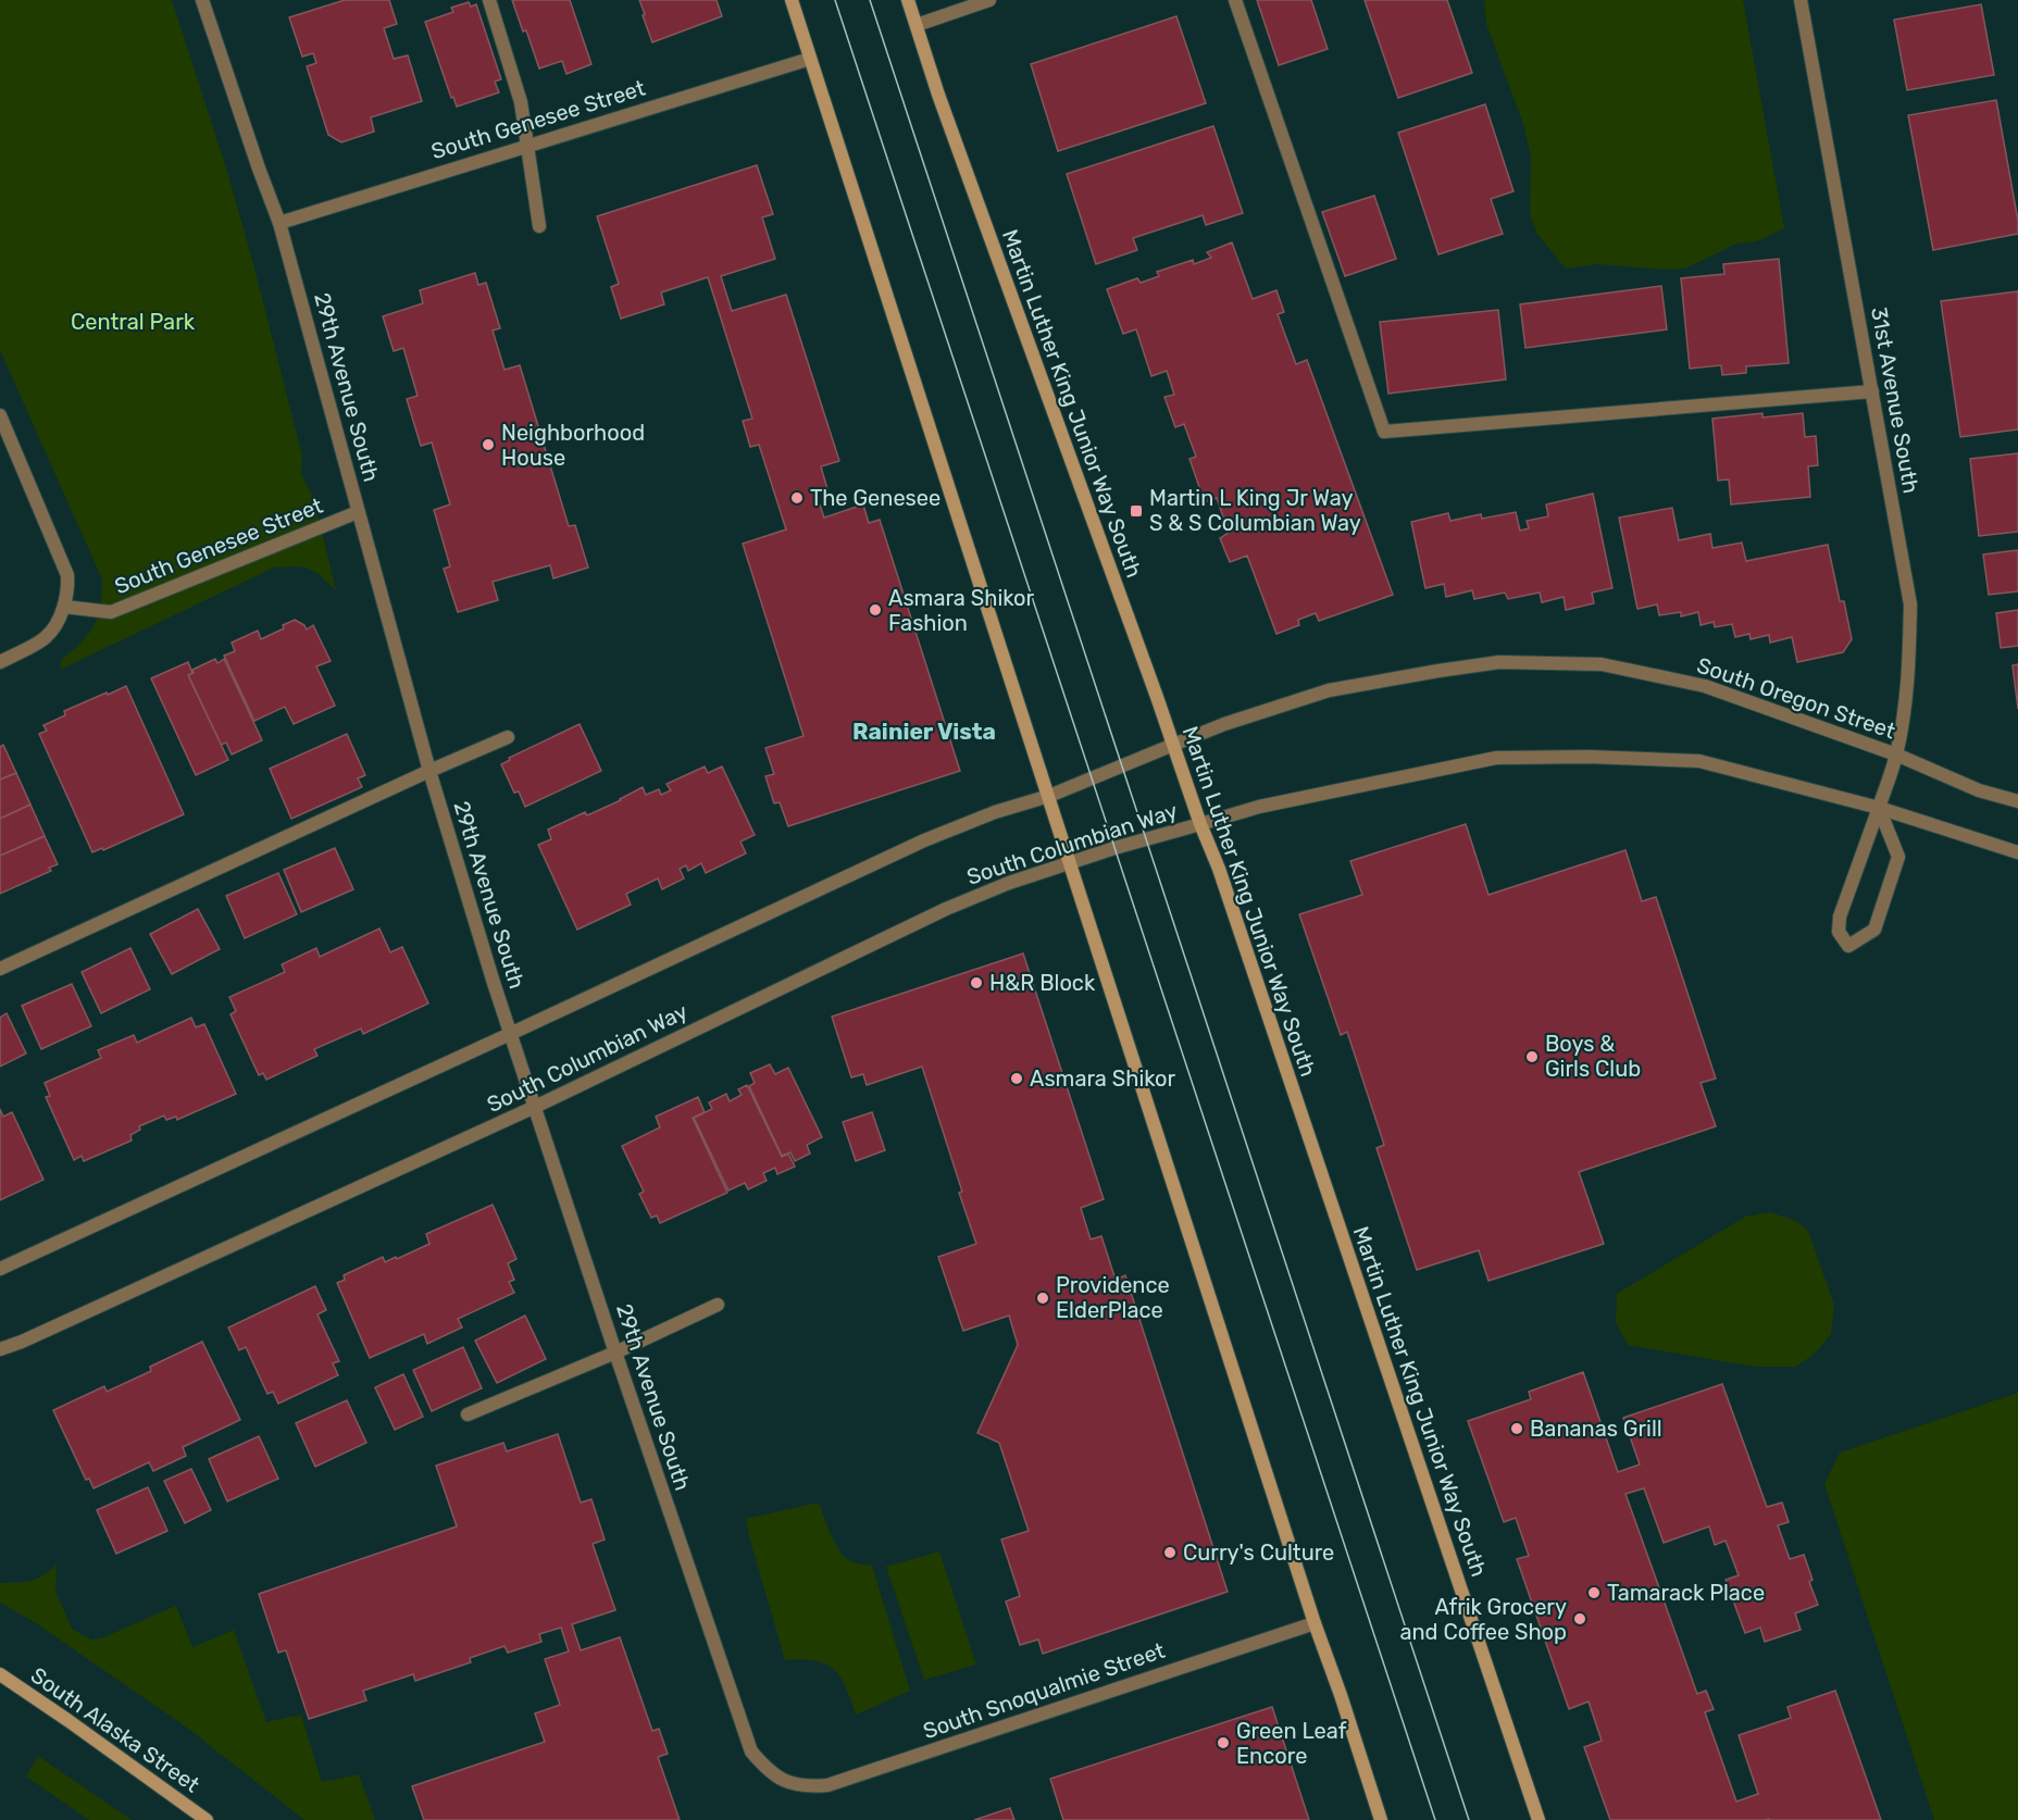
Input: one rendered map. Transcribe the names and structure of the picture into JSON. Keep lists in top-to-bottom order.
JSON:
{
  "streets": {
    "main road": ["Martin Luther King Junior Way South", "South Alaska Street"],
    "street": [
      "South Genesee Street",
      "29th Avenue South",
      "31st Avenue South",
      "South Oregon Street",
      "South Columbian Way",
      "South Snoqualmie Street"
    ]
  },
  "crossings": [
    ["South Genesee Street", "29th Avenue South"],
    ["29th Avenue South", "South Columbian Way"],
    ["29th Avenue South", "South Snoqualmie Street"],
    ["31st Avenue South", "South Oregon Street"],
    ["Martin Luther King Junior Way South", "South Oregon Street"],
    ["Martin Luther King Junior Way South", "South Columbian Way"]
  ],
  "districts": ["Rainier Vista"],
  "parks": ["Central Park"],
  "places": {
    "other": [
      "Neighborhood House",
      "The Genesee",
      "Asmara Shikor Fashion",
      "H&R Block",
      "Boys & Girls Club",
      "Asmara Shikor",
      "Providence ElderPlace",
      "Bananas Grill",
      "Curry's Culture",
      "Tamarack Place",
      "Afrik Grocery and Coffee Shop",
      "Green Leaf Encore"
    ],
    "transit": ["Martin L King Jr Way S & S Columbian Way"]
  }
}
